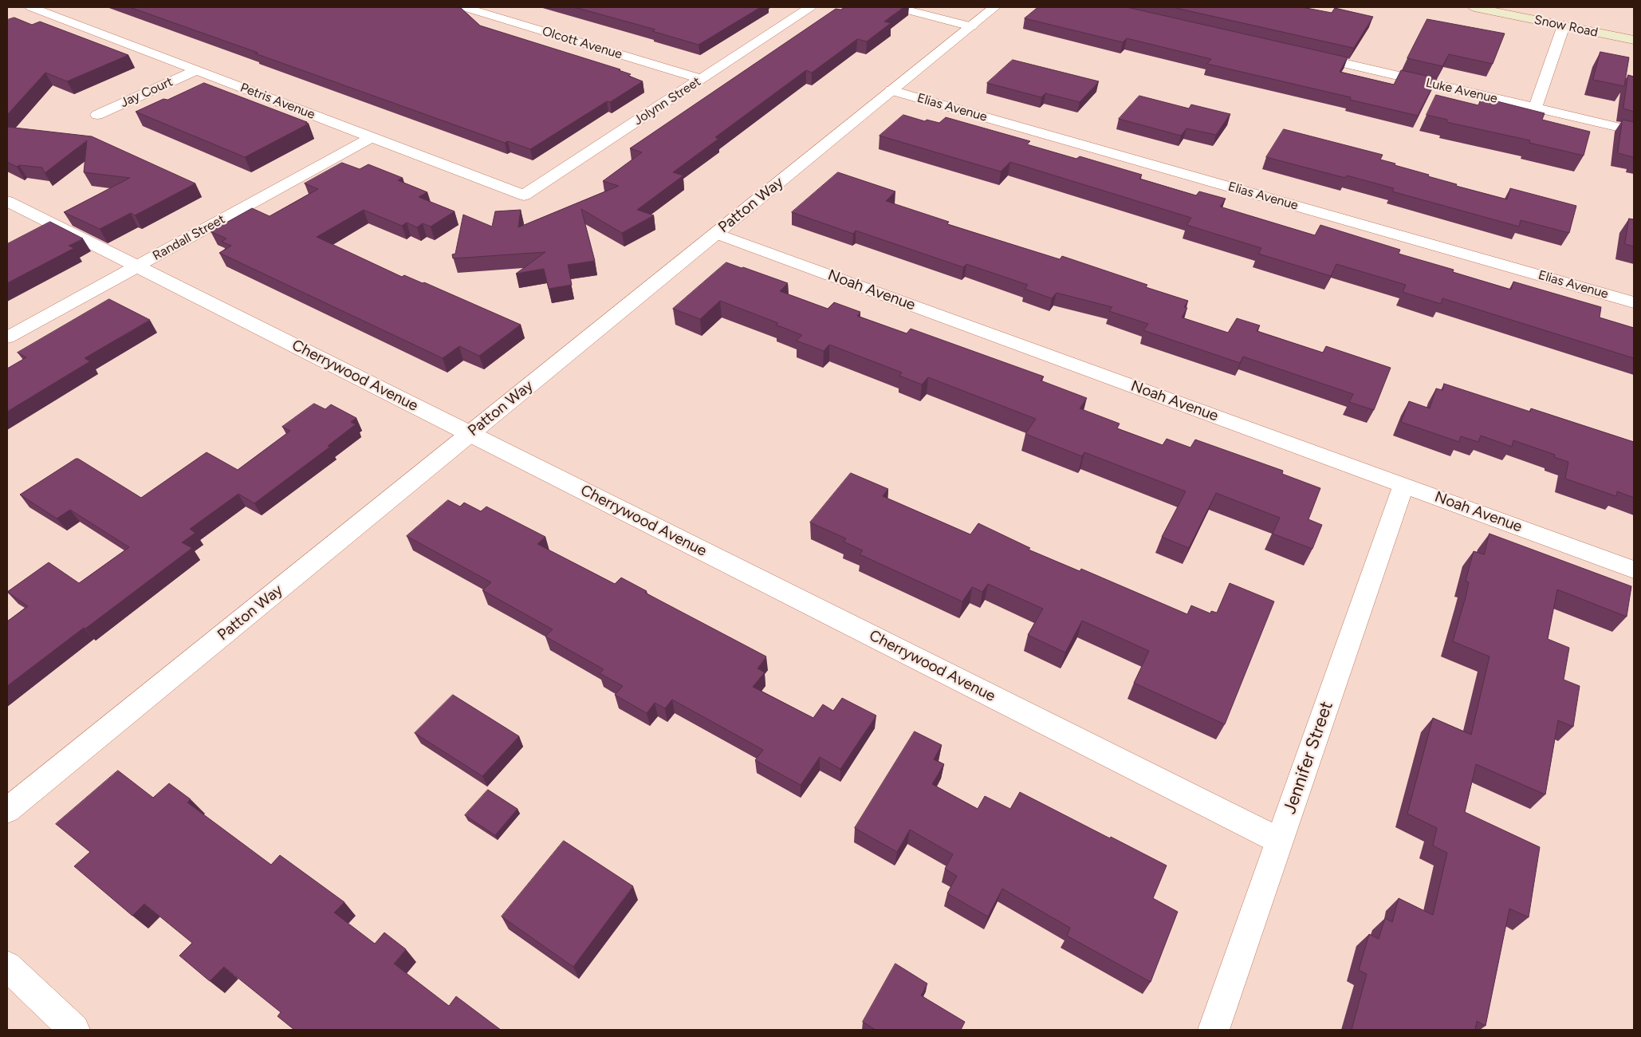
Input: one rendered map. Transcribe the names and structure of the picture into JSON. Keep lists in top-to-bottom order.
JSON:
{
  "streets": {
    "main road": ["Snow Road"],
    "street": [
      "Olcott Avenue",
      "Luke Avenue",
      "Jay Court",
      "Petris Avenue",
      "Jolynn Street",
      "Elias Avenue",
      "Patton Way",
      "Randall Street",
      "Noah Avenue",
      "Cherrywood Avenue",
      "Jennifer Street"
    ]
  },
  "crossings": [
    ["Olcott Avenue", "Jolynn Street"],
    ["Jay Court", "Petris Avenue"],
    ["Petris Avenue", "Jolynn Street"],
    ["Petris Avenue", "Randall Street"],
    ["Elias Avenue", "Patton Way"],
    ["Patton Way", "Noah Avenue"],
    ["Patton Way", "Cherrywood Avenue"],
    ["Randall Street", "Cherrywood Avenue"],
    ["Noah Avenue", "Jennifer Street"],
    ["Cherrywood Avenue", "Jennifer Street"]
  ]
}
